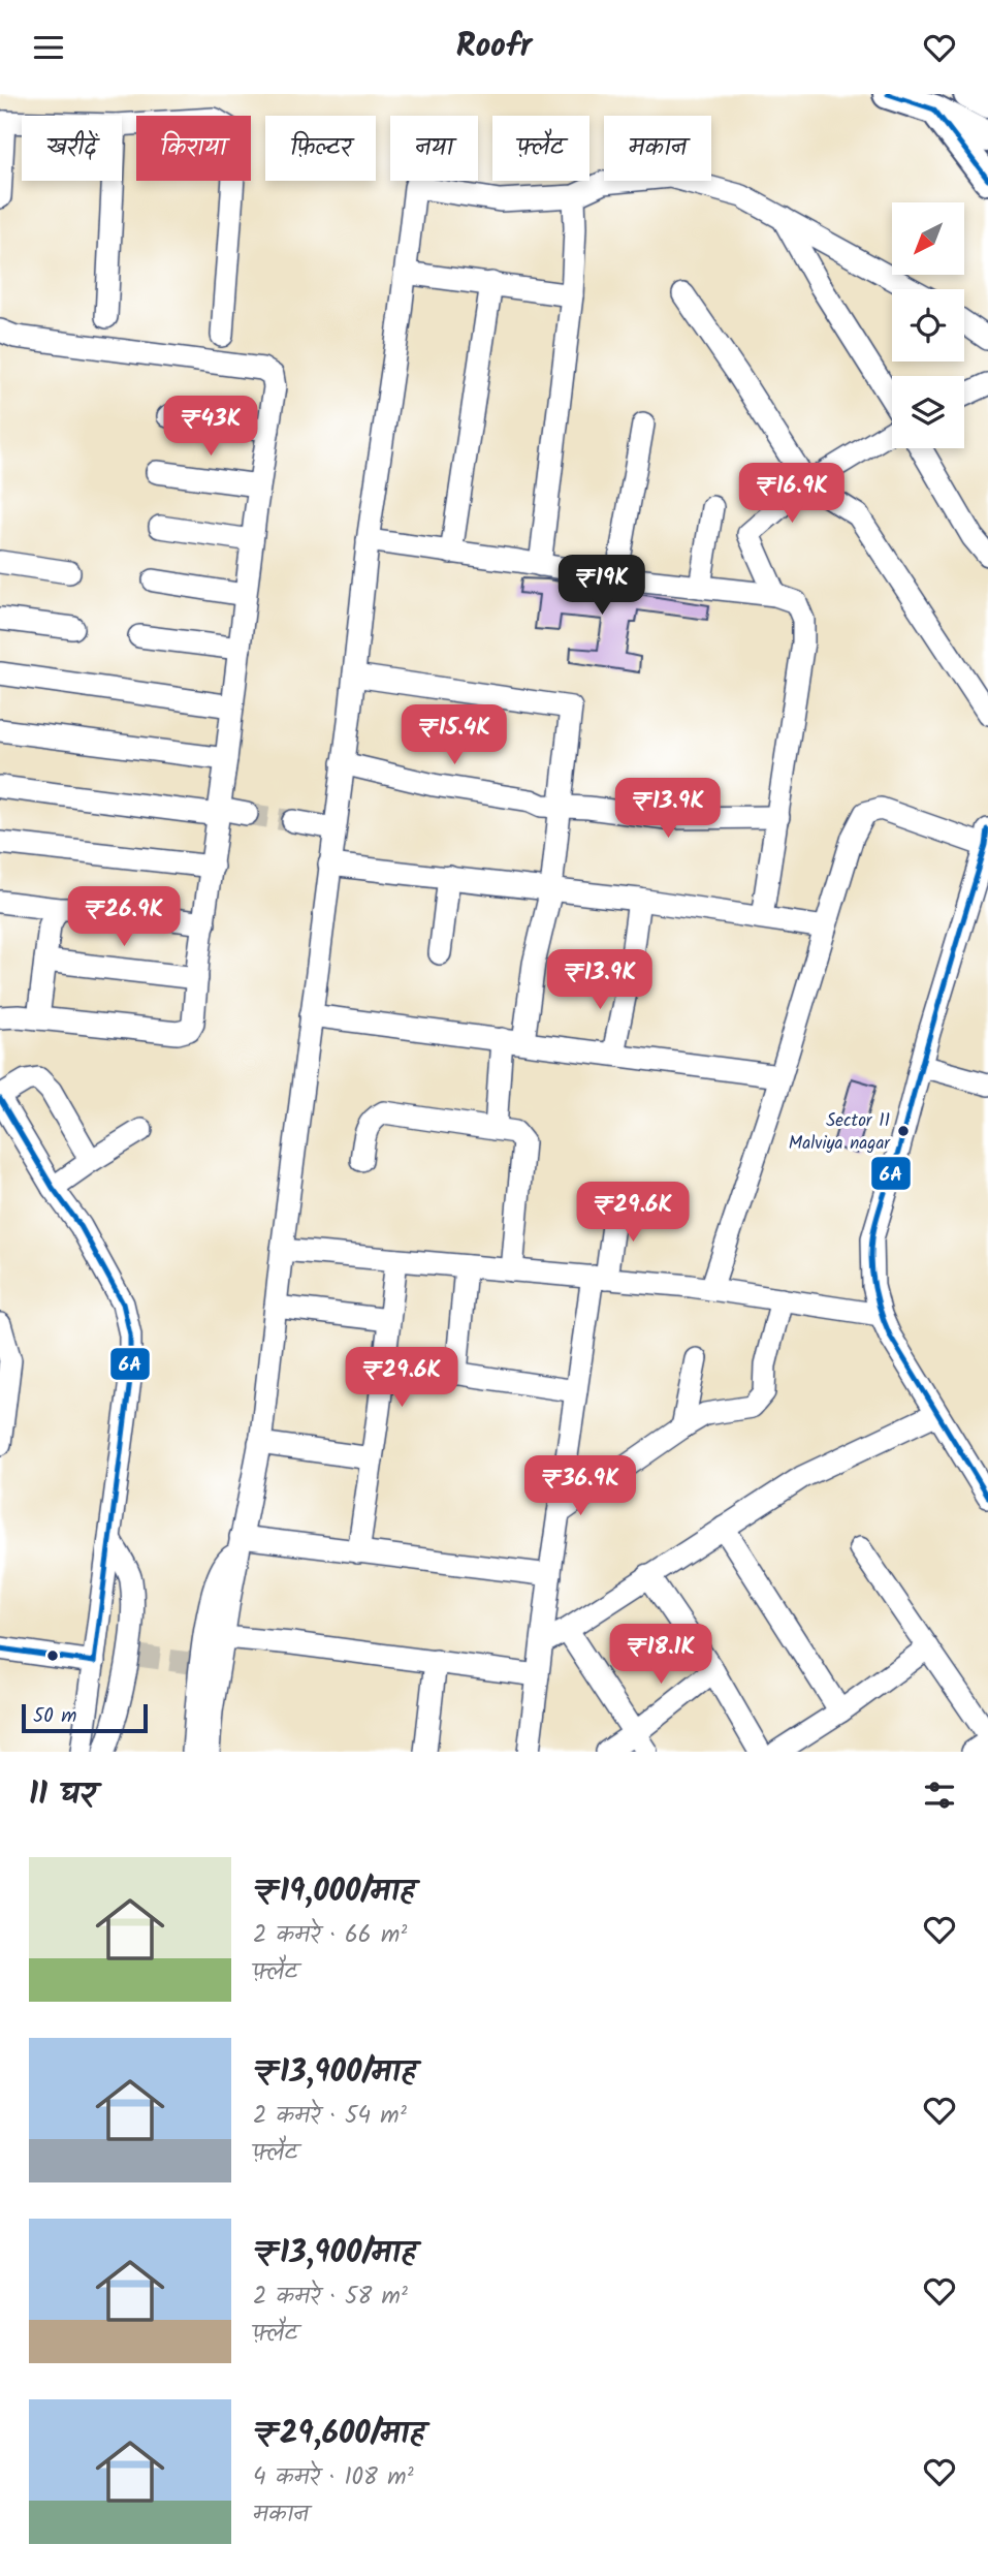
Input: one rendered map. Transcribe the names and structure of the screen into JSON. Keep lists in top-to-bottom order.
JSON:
{
  "places": ["Sector 11 Malviya nagar"],
  "lines": ["transit line 6A"],
  "scale_bar": "50 m",
  "north": "bottom left",
  "page": {
    "header": "Roofr",
    "chip": [
      "खरीदें",
      "किराया",
      "फ़िल्टर",
      "नया",
      "फ़्लैट",
      "मकान"
    ],
    "price": [
      "₹43K",
      "₹16.9K",
      "₹19K",
      "₹15.4K",
      "₹13.9K",
      "₹26.9K",
      "₹13.9K",
      "₹29.6K",
      "₹29.6K",
      "₹36.9K",
      "₹18.1K"
    ],
    "scale": "50 m",
    "heading": "11 घर",
    "list": [
      {
        "name": "₹19,000/माह",
        "note": "2 कमरे · 66 m² · फ़्लैट"
      },
      {
        "name": "₹13,900/माह",
        "note": "2 कमरे · 54 m² · फ़्लैट"
      },
      {
        "name": "₹13,900/माह",
        "note": "2 कमरे · 58 m² · फ़्लैट"
      },
      {
        "name": "₹29,600/माह",
        "note": "4 कमरे · 108 m² · मकान"
      }
    ]
  }
}
